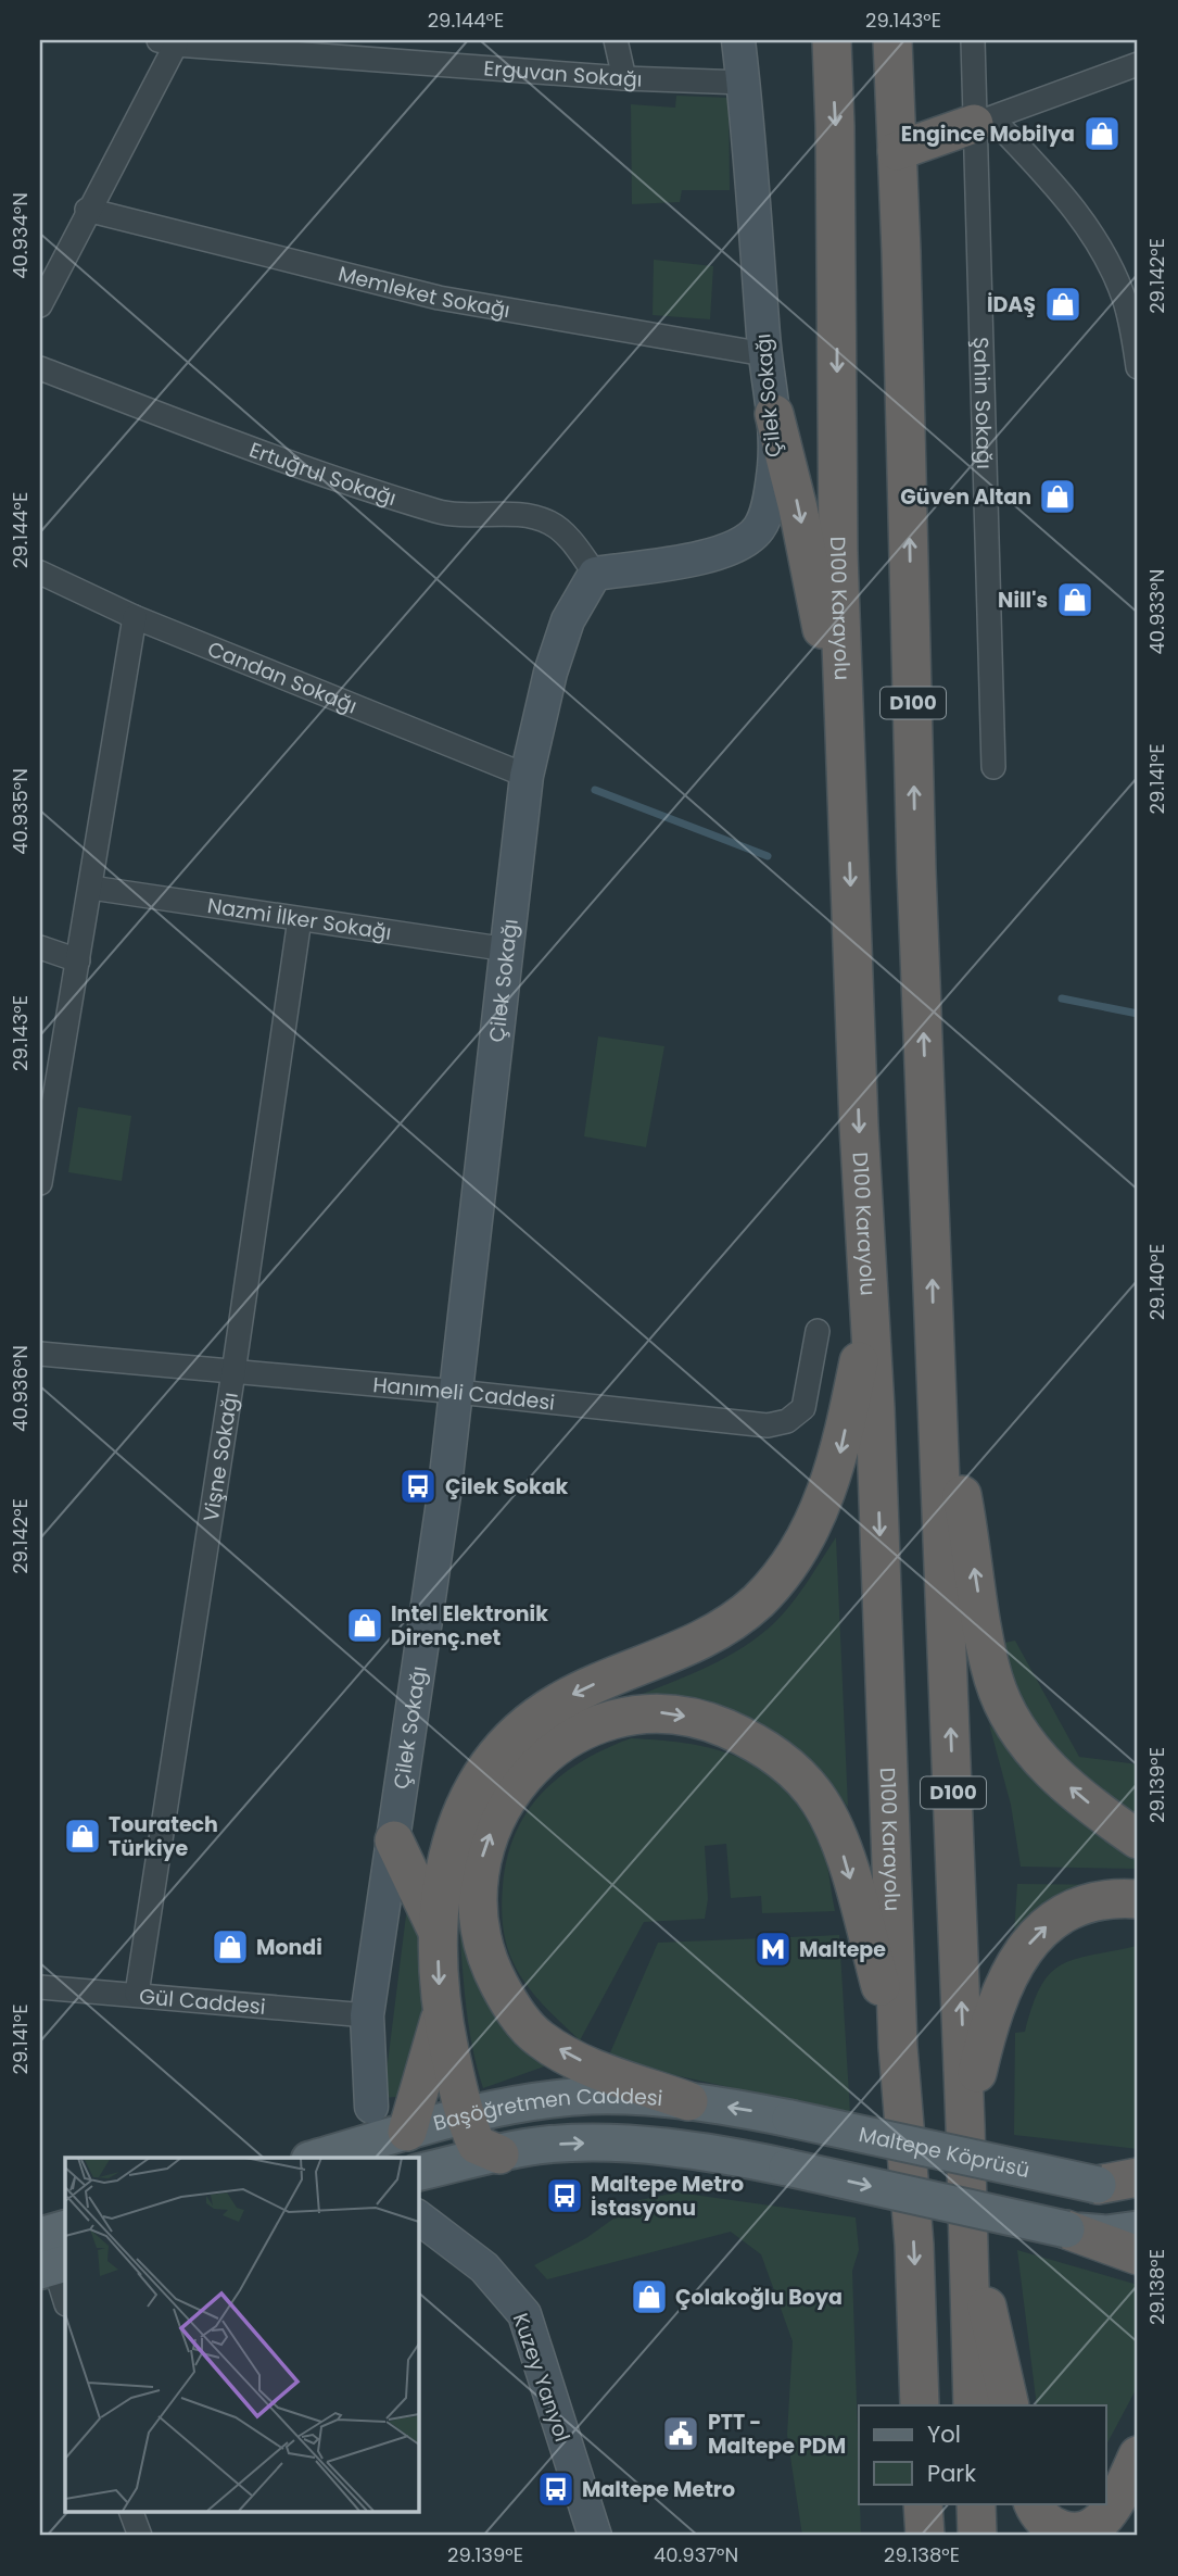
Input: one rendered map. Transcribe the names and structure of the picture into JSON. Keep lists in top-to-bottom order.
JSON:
{
  "streets": {
    "highway": ["D100 Karayolu", "D100"],
    "main road": [
      "Çilek Sokağı",
      "Başöğretmen Caddesi",
      "Maltepe Köprüsü",
      "Kuzey Yanyol"
    ],
    "street": [
      "Erguvan Sokağı",
      "Memleket Sokağı",
      "Şahin Sokağı",
      "Ertuğrul Sokağı",
      "Candan Sokağı",
      "Nazmi İlker Sokağı",
      "Hanımeli Caddesi",
      "Vişne Sokağı",
      "Gül Caddesi"
    ]
  },
  "crossings": [
    ["Erguvan Sokağı", "Çilek Sokağı"],
    ["Memleket Sokağı", "Çilek Sokağı"],
    ["Çilek Sokağı", "Ertuğrul Sokağı"],
    ["Çilek Sokağı", "Candan Sokağı"],
    ["Çilek Sokağı", "Nazmi İlker Sokağı"],
    ["Çilek Sokağı", "Hanımeli Caddesi"],
    ["Çilek Sokağı", "Gül Caddesi"],
    ["Nazmi İlker Sokağı", "Vişne Sokağı"],
    ["Hanımeli Caddesi", "Vişne Sokağı"],
    ["Vişne Sokağı", "Gül Caddesi"],
    ["Başöğretmen Caddesi", "Maltepe Köprüsü"]
  ],
  "places": {
    "shop": [
      "Engince Mobilya",
      "İDAŞ",
      "Güven Altan",
      "Nill's",
      "Intel Elektronik Direnç.net",
      "Touratech Türkiye",
      "Mondi",
      "Çolakoğlu Boya"
    ],
    "bus stop": ["Çilek Sokak", "Maltepe Metro İstasyonu", "Maltepe Metro"],
    "metro station": ["Maltepe"],
    "public building": ["PTT - Maltepe PDM"]
  },
  "legend": ["Yol", "Park"],
  "coordinates": [
    "29.144°E",
    "29.143°E",
    "40.934°N",
    "29.142°E",
    "40.933°N",
    "29.141°E",
    "40.935°N",
    "29.140°E",
    "40.936°N",
    "29.139°E",
    "29.138°E",
    "40.937°N"
  ]
}
